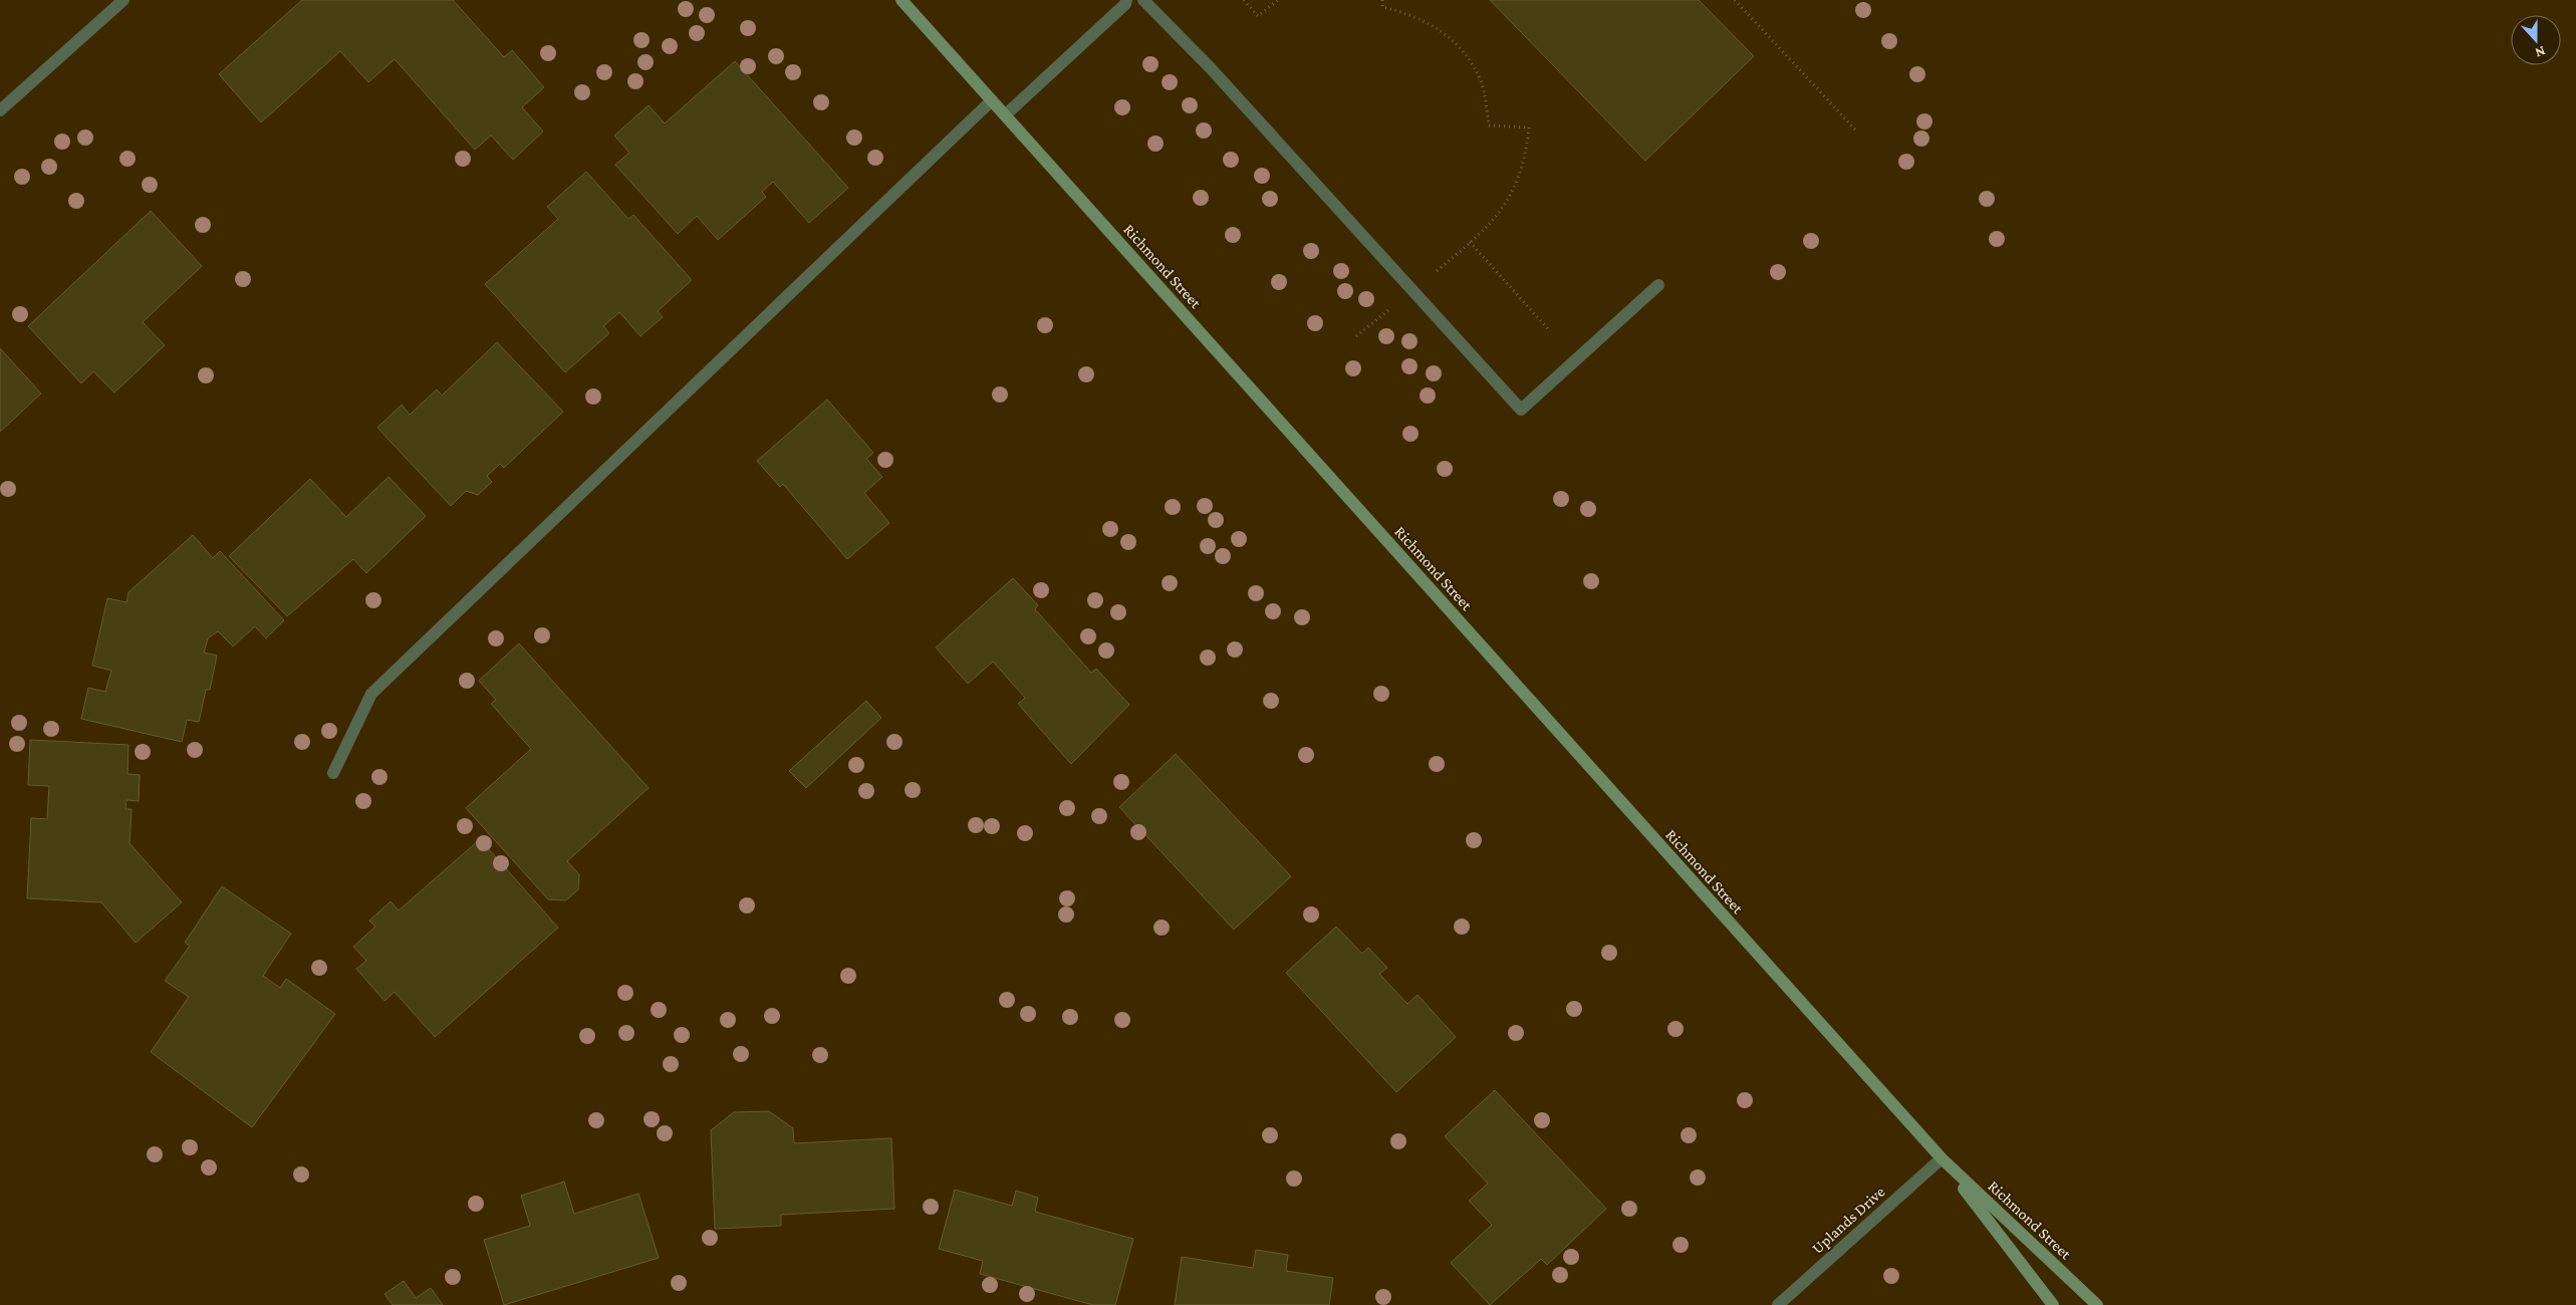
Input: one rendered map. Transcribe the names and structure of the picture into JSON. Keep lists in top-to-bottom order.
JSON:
{
  "streets": {
    "main road": ["Richmond Street"],
    "street": ["Uplands Drive"]
  },
  "crossings": [
    ["Richmond Street", "Uplands Drive"]
  ],
  "north": "bottom"
}
